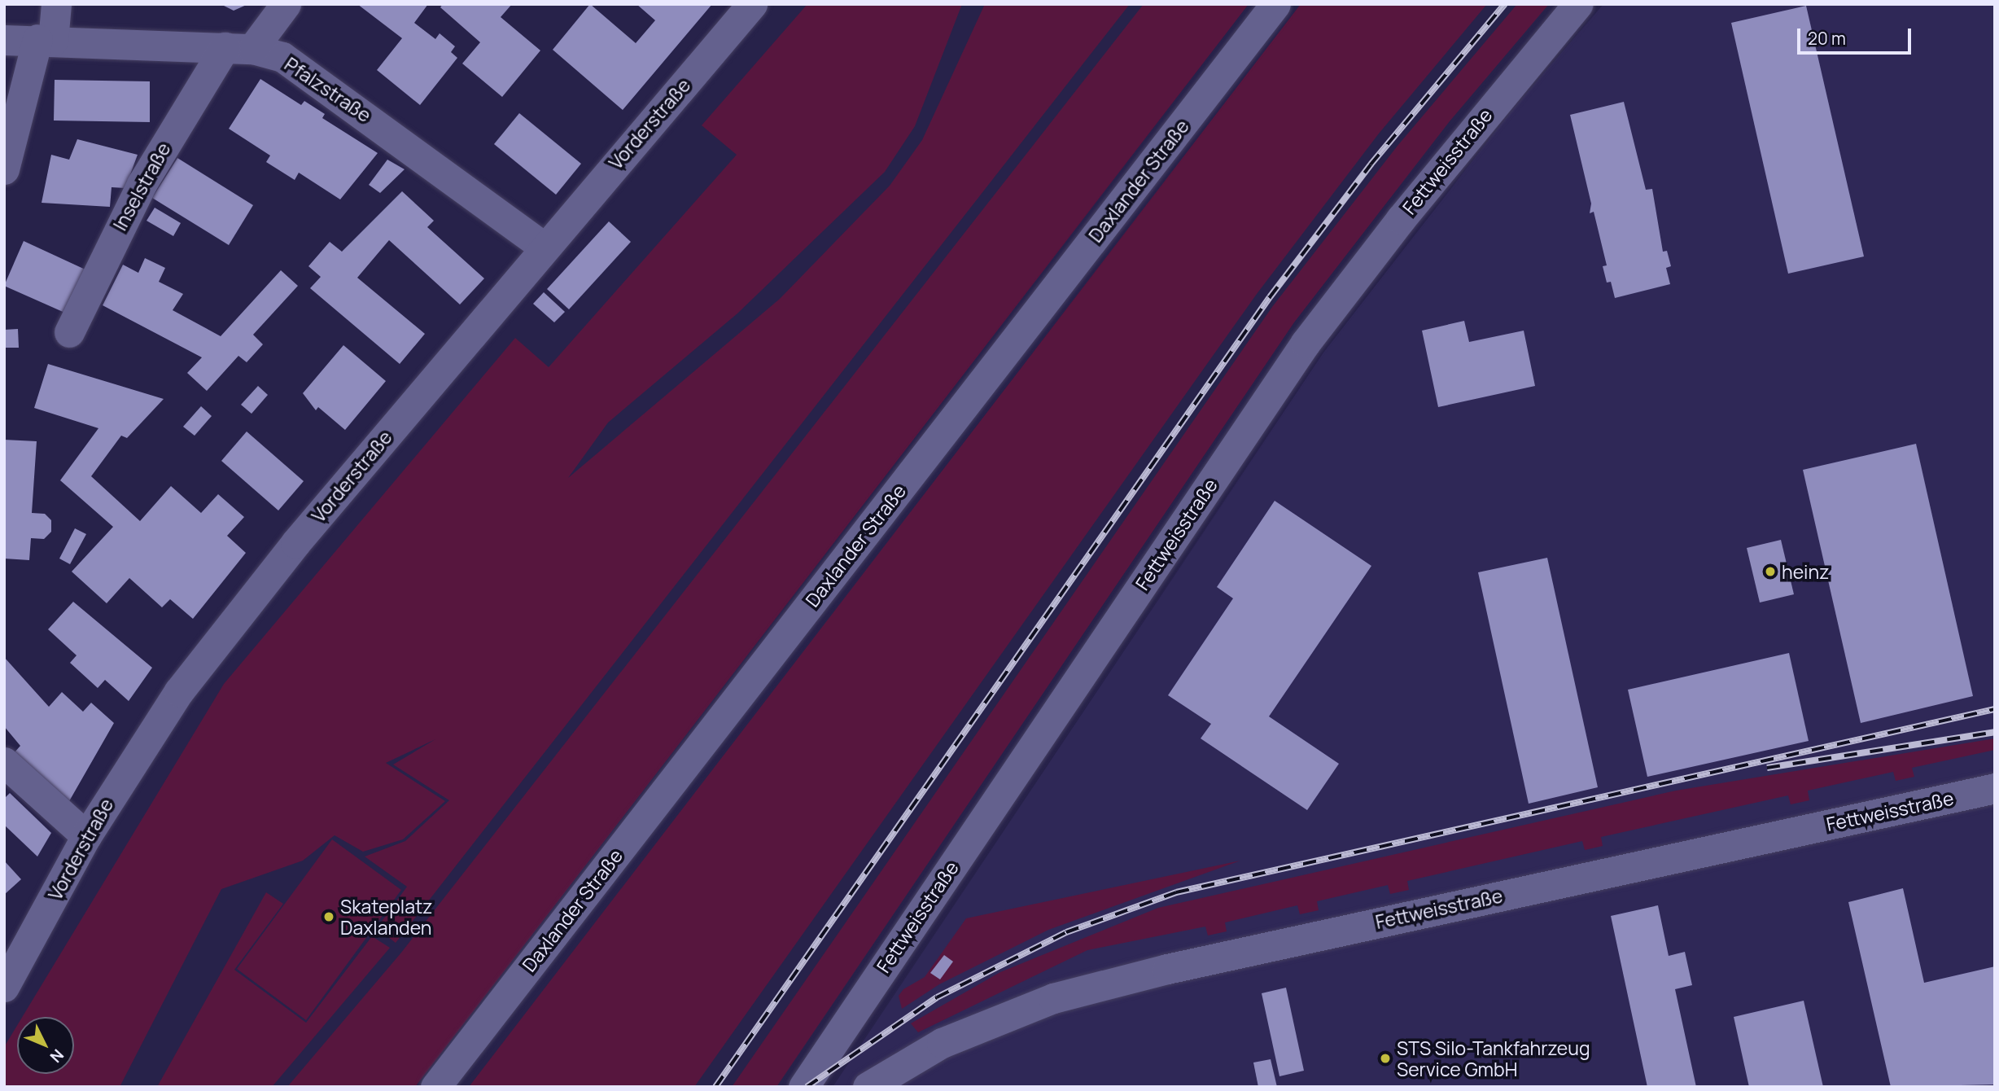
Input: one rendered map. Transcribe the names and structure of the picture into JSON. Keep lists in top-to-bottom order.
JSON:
{
  "streets": {
    "street": [
      "Pfalzstraße",
      "Vorderstraße",
      "Fettweisstraße",
      "Daxlander Straße",
      "Inselstraße"
    ]
  },
  "crossings": [
    ["Pfalzstraße", "Vorderstraße"],
    ["Pfalzstraße", "Inselstraße"]
  ],
  "places": ["heinz", "Skateplatz Daxlanden", "STS Silo-Tankfahrzeug Service GmbH"],
  "scale_bar": "20 m",
  "north": "bottom right"
}
